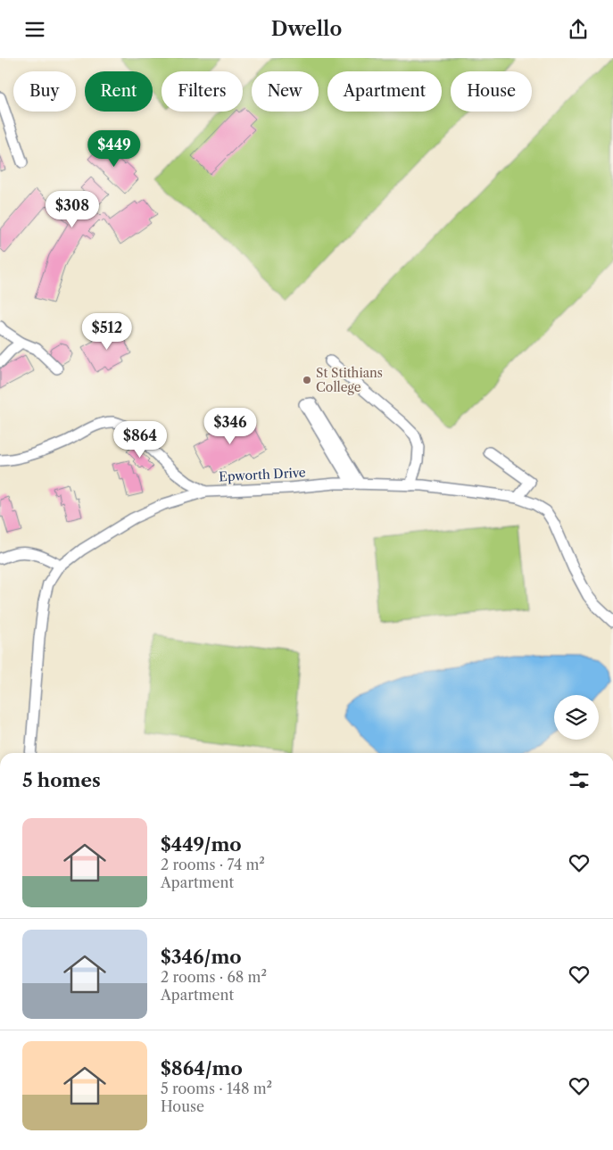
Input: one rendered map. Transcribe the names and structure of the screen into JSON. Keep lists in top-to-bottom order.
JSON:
{
  "streets": {
    "lane": ["Epworth Drive"]
  },
  "places": ["St Stithians College"],
  "page": {
    "header": "Dwello",
    "chip": [
      "Buy",
      "Rent",
      "Filters",
      "New",
      "Apartment",
      "House"
    ],
    "price": [
      "$449",
      "$308",
      "$512",
      "$346",
      "$864"
    ],
    "heading": "5 homes",
    "list": [
      {
        "name": "$449/mo",
        "note": "2 rooms · 74 m² · Apartment"
      },
      {
        "name": "$346/mo",
        "note": "2 rooms · 68 m² · Apartment"
      },
      {
        "name": "$864/mo",
        "note": "5 rooms · 148 m² · House"
      }
    ]
  }
}
